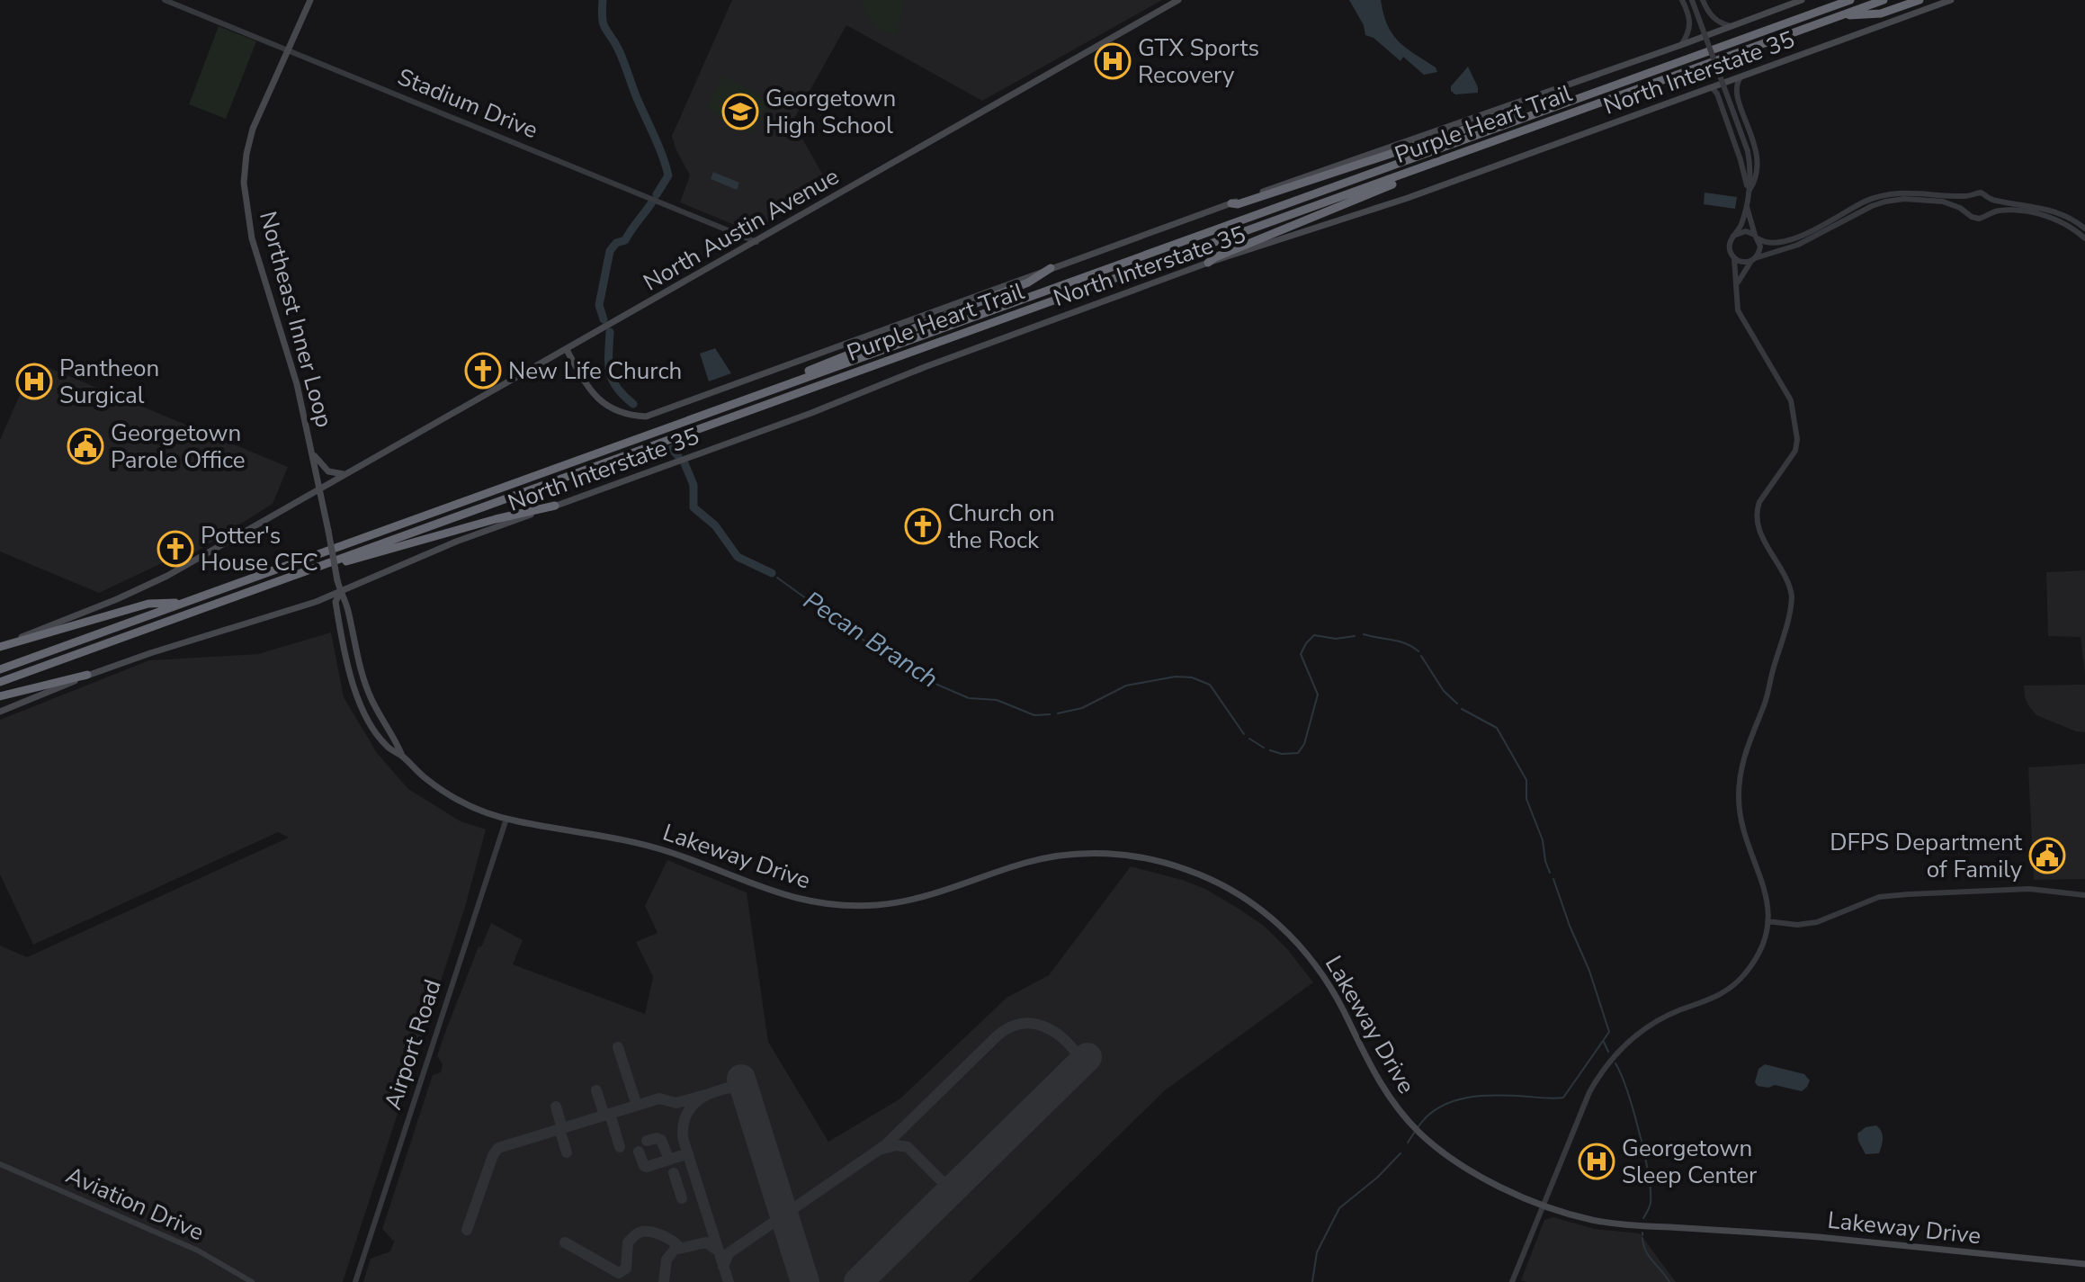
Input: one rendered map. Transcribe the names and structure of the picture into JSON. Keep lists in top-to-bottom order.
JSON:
{
  "streets": {
    "highway": ["Purple Heart Trail"],
    "main road": [
      "North Interstate 35",
      "North Austin Avenue",
      "Northeast Inner Loop",
      "Lakeway Drive"
    ],
    "street": ["Stadium Drive", "Airport Road", "Aviation Drive"]
  },
  "crossings": [
    ["North Interstate 35", "North Austin Avenue"],
    ["North Interstate 35", "Lakeway Drive"],
    ["Stadium Drive", "North Austin Avenue"],
    ["Stadium Drive", "Northeast Inner Loop"],
    ["North Austin Avenue", "Northeast Inner Loop"],
    ["North Austin Avenue", "Lakeway Drive"],
    ["Northeast Inner Loop", "Lakeway Drive"],
    ["Lakeway Drive", "Airport Road"]
  ],
  "water": ["Pecan Branch"],
  "places": {
    "hospital": ["GTX Sports Recovery", "Pantheon Surgical", "Georgetown Sleep Center"],
    "school or university": ["Georgetown High School"],
    "church": ["New Life Church", "Church on the Rock", "Potter's House CFC"],
    "public building": ["Georgetown Parole Office", "DFPS Department of Family"]
  }
}
